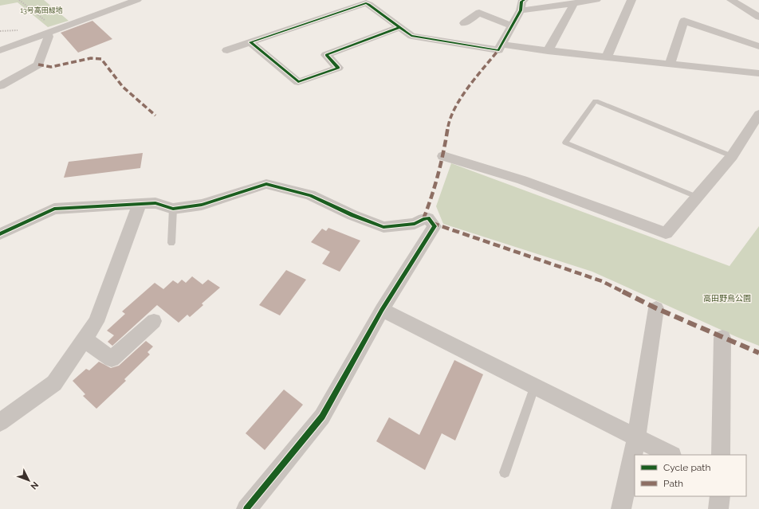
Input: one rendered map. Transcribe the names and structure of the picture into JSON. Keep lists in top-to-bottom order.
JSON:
{
  "parks": ["13号高田緑地", "高田野鳥公園"],
  "legend": ["Cycle path", "Path"],
  "north": "bottom right"
}
